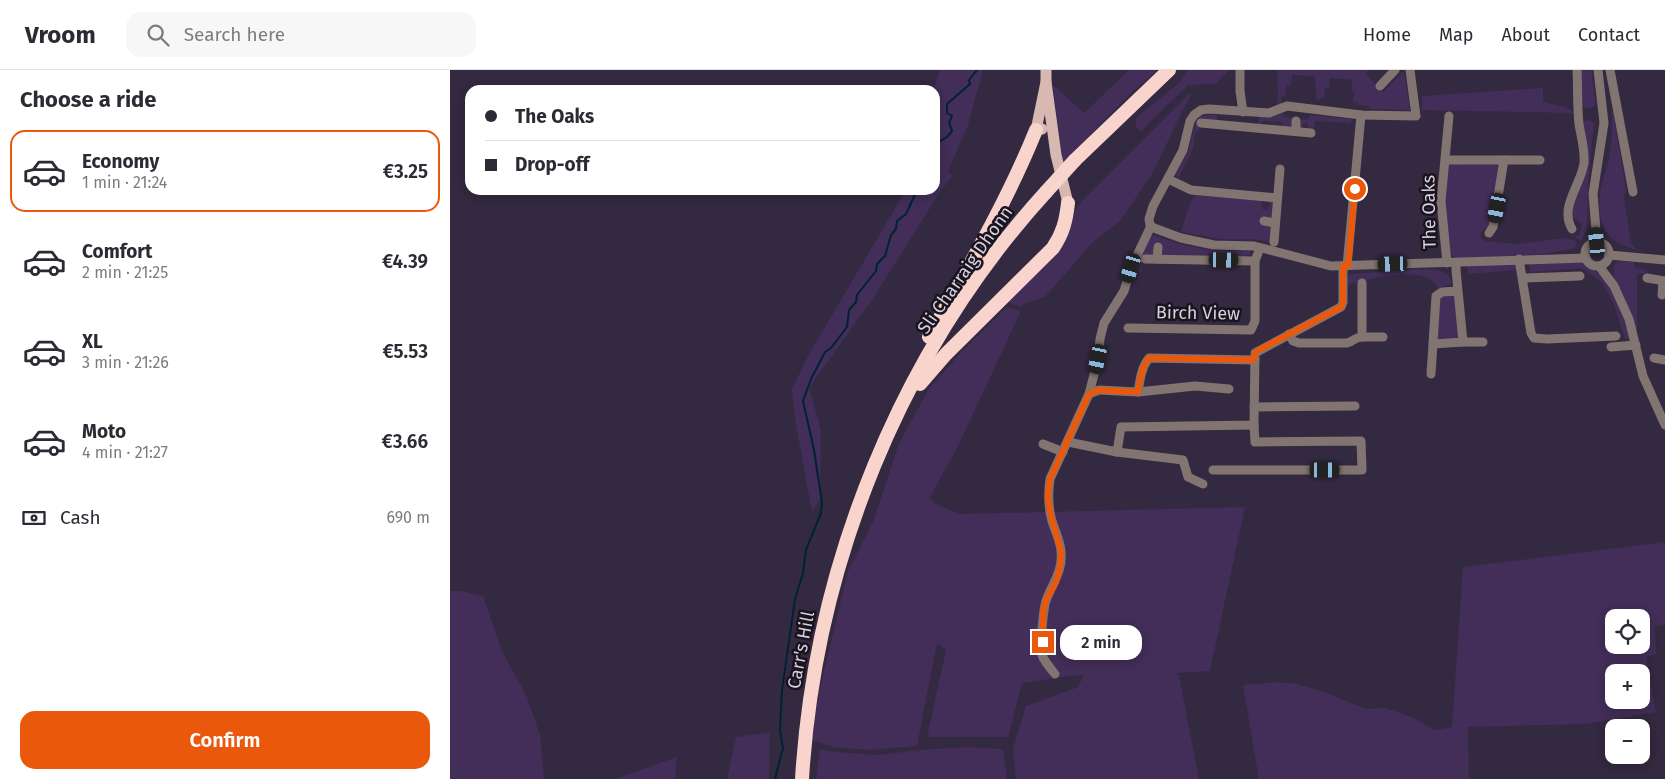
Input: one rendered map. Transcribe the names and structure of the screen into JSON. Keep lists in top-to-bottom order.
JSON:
{
  "streets": {
    "highway": ["Sli Charraig Dhonn", "Carr's Hill"],
    "street": ["The Oaks", "Birch View"]
  },
  "crossings": [
    ["Sli Charraig Dhonn", "Carr's Hill"]
  ],
  "page": {
    "header": "Vroom",
    "search": "Search here",
    "nav": [
      "Home",
      "Map",
      "About",
      "Contact"
    ],
    "heading": "Choose a ride",
    "banner": ["The Oaks", "Drop-off"],
    "list": [
      {
        "name": "Economy",
        "note": "1 min · 21:24",
        "value": "€3.25"
      },
      {
        "name": "Comfort",
        "note": "2 min · 21:25",
        "value": "€4.39"
      },
      {
        "name": "XL",
        "note": "3 min · 21:26",
        "value": "€5.53"
      },
      {
        "name": "Moto",
        "note": "4 min · 21:27",
        "value": "€3.66"
      }
    ],
    "pay": ["Cash", "690 m"],
    "map_buttons": ["+", "−"],
    "bubble": "2 min",
    "buttons": "Confirm"
  }
}
